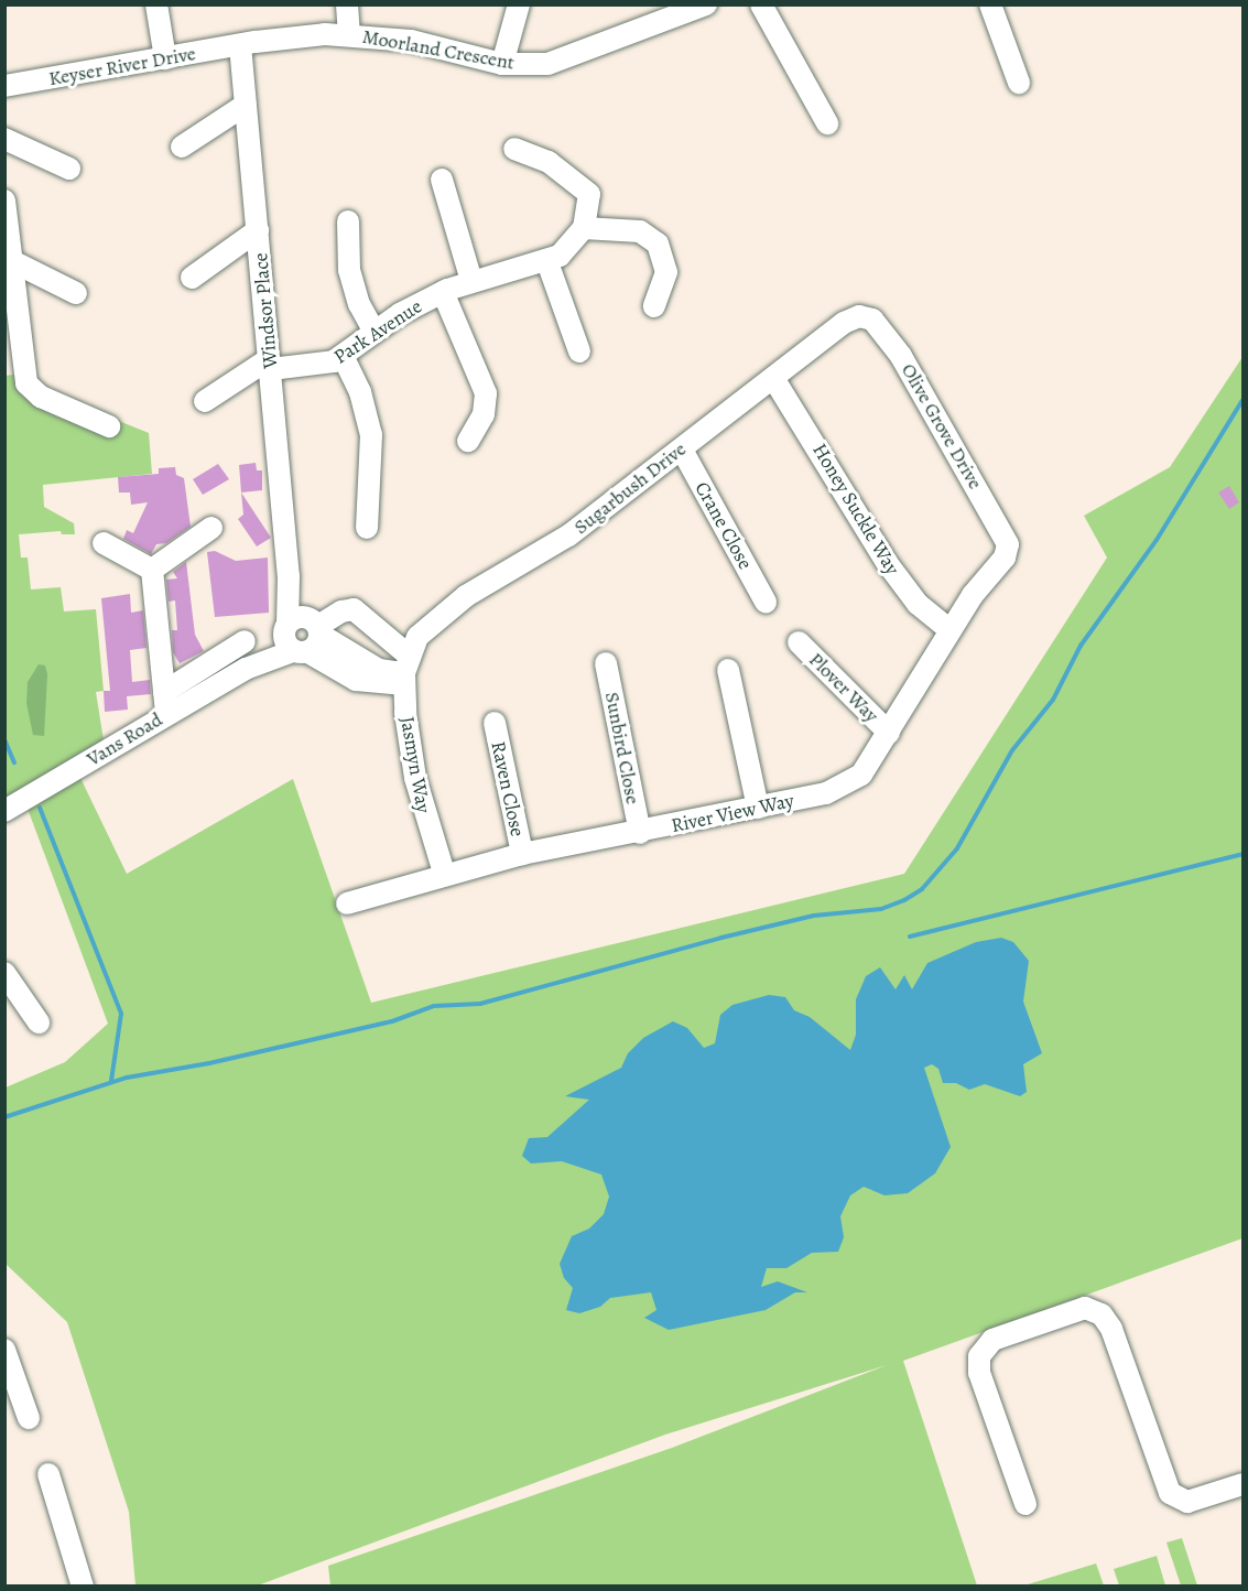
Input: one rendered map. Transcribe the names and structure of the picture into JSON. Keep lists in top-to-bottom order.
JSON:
{
  "streets": {
    "street": [
      "Moorland Crescent",
      "Keyser River Drive",
      "Windsor Place",
      "Park Avenue",
      "Olive Grove Drive",
      "Sugarbush Drive",
      "Honey Suckle Way",
      "Crane Close",
      "Plover Way",
      "Vans Road",
      "Sunbird Close",
      "Jasmyn Way",
      "Raven Close",
      "River View Way"
    ]
  },
  "crossings": [
    ["Moorland Crescent", "Keyser River Drive"],
    ["Moorland Crescent", "Windsor Place"],
    ["Keyser River Drive", "Windsor Place"],
    ["Windsor Place", "Park Avenue"],
    ["Windsor Place", "Vans Road"],
    ["Olive Grove Drive", "Sugarbush Drive"],
    ["Olive Grove Drive", "River View Way"],
    ["Sugarbush Drive", "Honey Suckle Way"],
    ["Sugarbush Drive", "Crane Close"],
    ["Sugarbush Drive", "Vans Road"],
    ["Sugarbush Drive", "Jasmyn Way"],
    ["Honey Suckle Way", "River View Way"],
    ["Plover Way", "River View Way"],
    ["Vans Road", "Jasmyn Way"],
    ["Sunbird Close", "River View Way"],
    ["Jasmyn Way", "River View Way"],
    ["Raven Close", "River View Way"]
  ]
}
